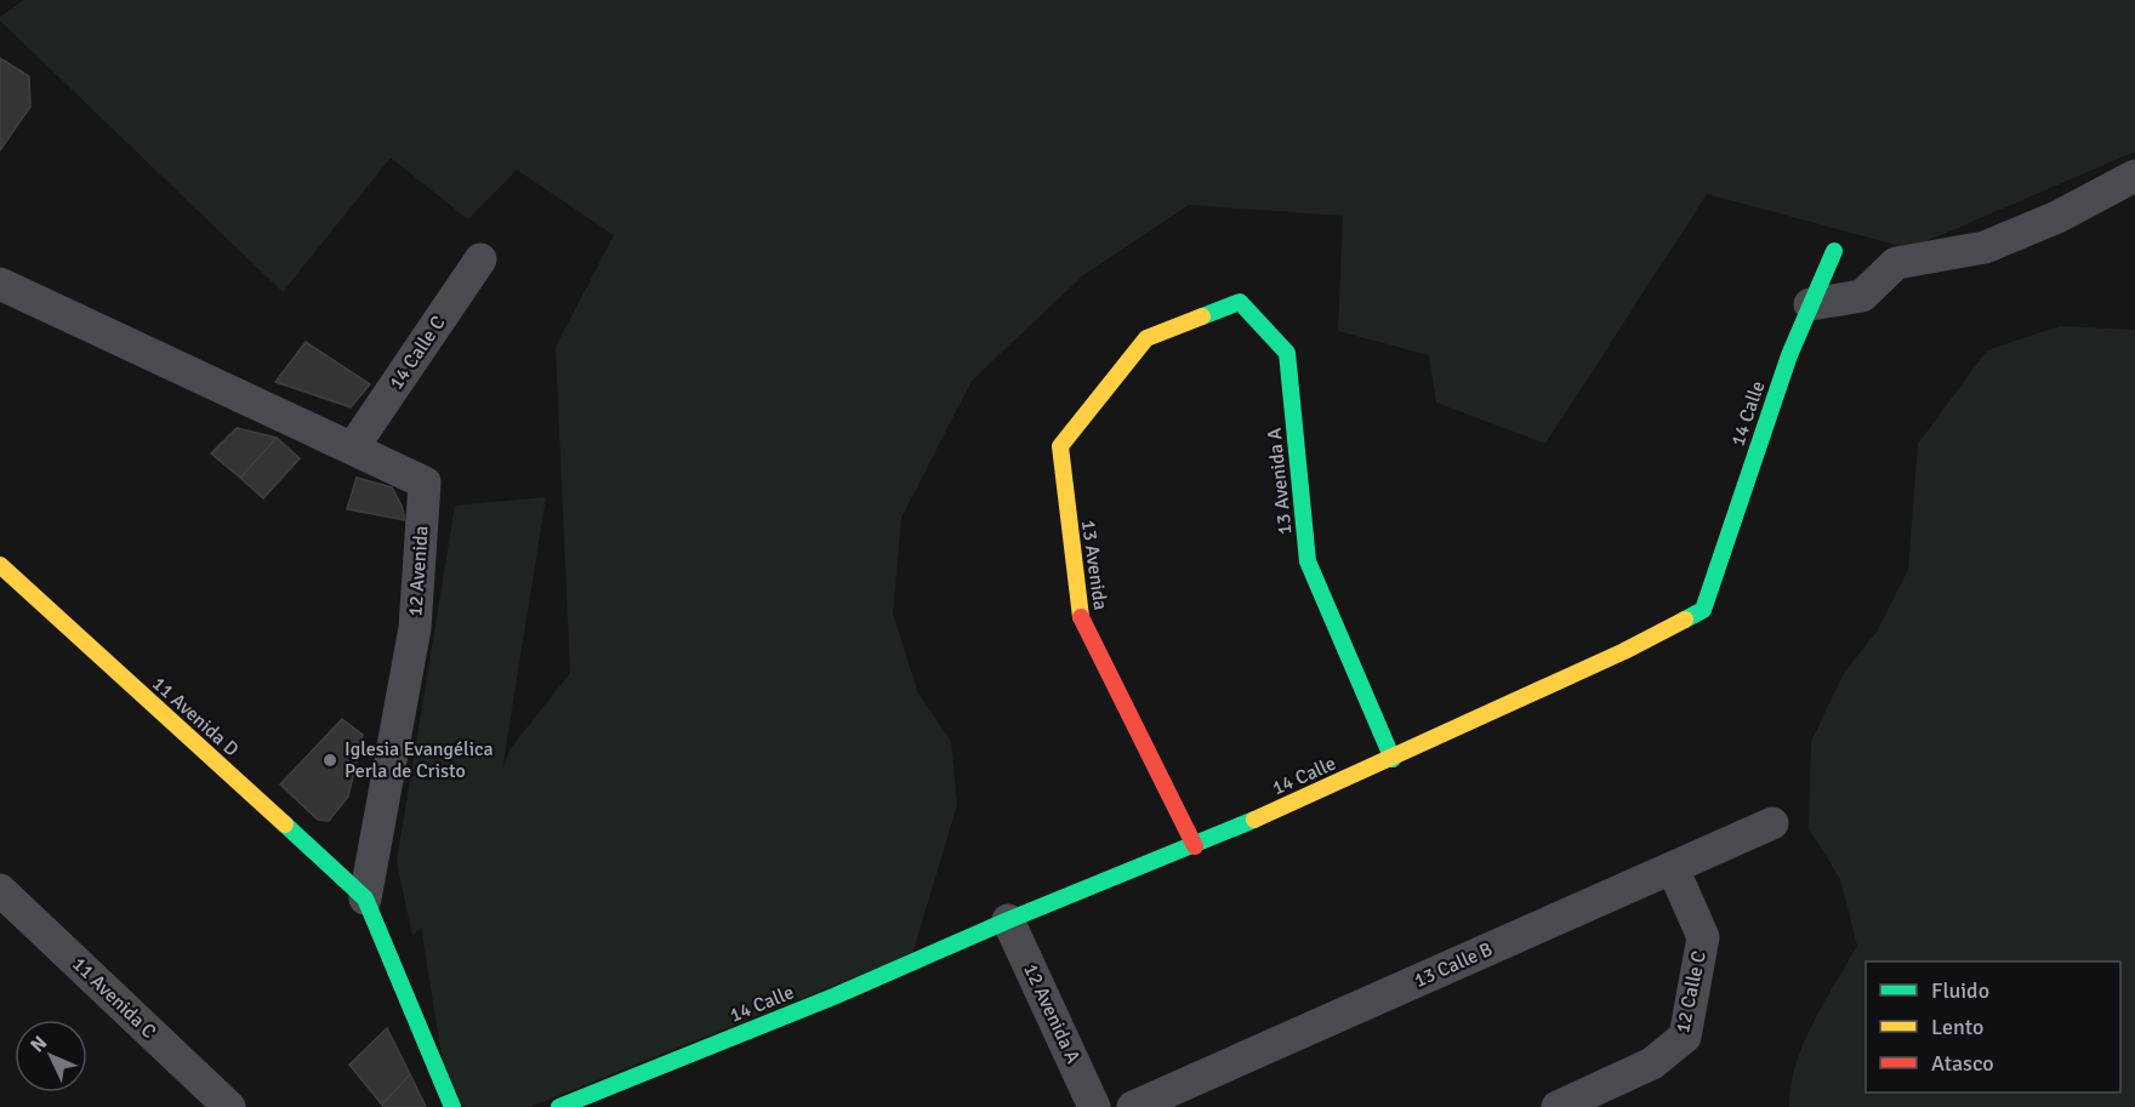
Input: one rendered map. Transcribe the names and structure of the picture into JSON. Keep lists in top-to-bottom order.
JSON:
{
  "streets": {
    "street": [
      "14 Calle C",
      "14 Calle",
      "13 Avenida A",
      "13 Avenida",
      "12 Avenida",
      "11 Avenida D",
      "13 Calle B",
      "12 Calle C",
      "11 Avenida C",
      "12 Avenida A"
    ]
  },
  "crossings": [
    ["14 Calle C", "12 Avenida"],
    ["14 Calle", "13 Avenida A"],
    ["14 Calle", "13 Avenida"],
    ["14 Calle", "12 Avenida A"],
    ["13 Avenida A", "13 Avenida"],
    ["12 Avenida", "11 Avenida D"],
    ["13 Calle B", "12 Calle C"]
  ],
  "places": ["Iglesia Evangélica Perla de Cristo"],
  "legend": ["Fluido", "Lento", "Atasco"],
  "north": "top left"
}
